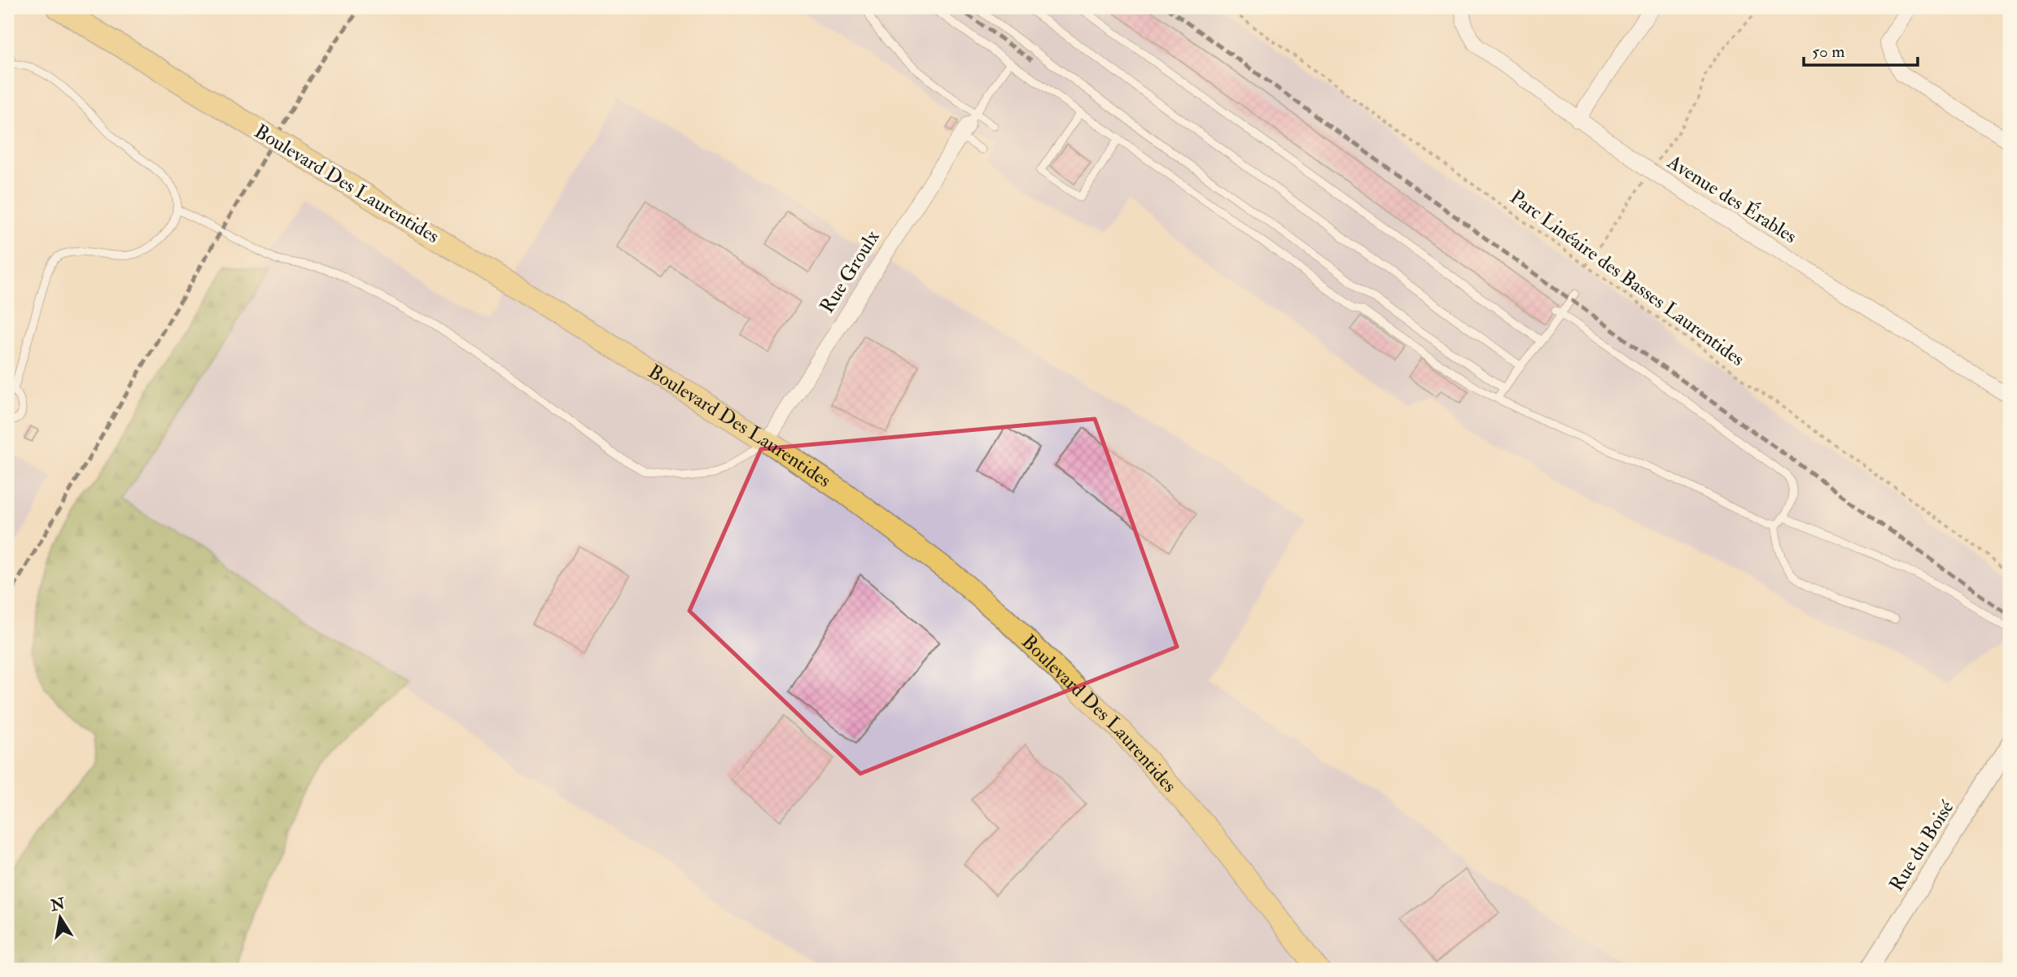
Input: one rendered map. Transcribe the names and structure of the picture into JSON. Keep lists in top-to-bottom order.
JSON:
{
  "streets": {
    "main road": ["Boulevard Des Laurentides"],
    "street": ["Avenue des Érables", "Rue Groulx", "Rue du Boisé"],
    "path": ["Parc Linéaire des Basses Laurentides"]
  },
  "crossings": [
    ["Boulevard Des Laurentides", "Rue Groulx"]
  ],
  "scale_bar": "50 m",
  "north": "top"
}
